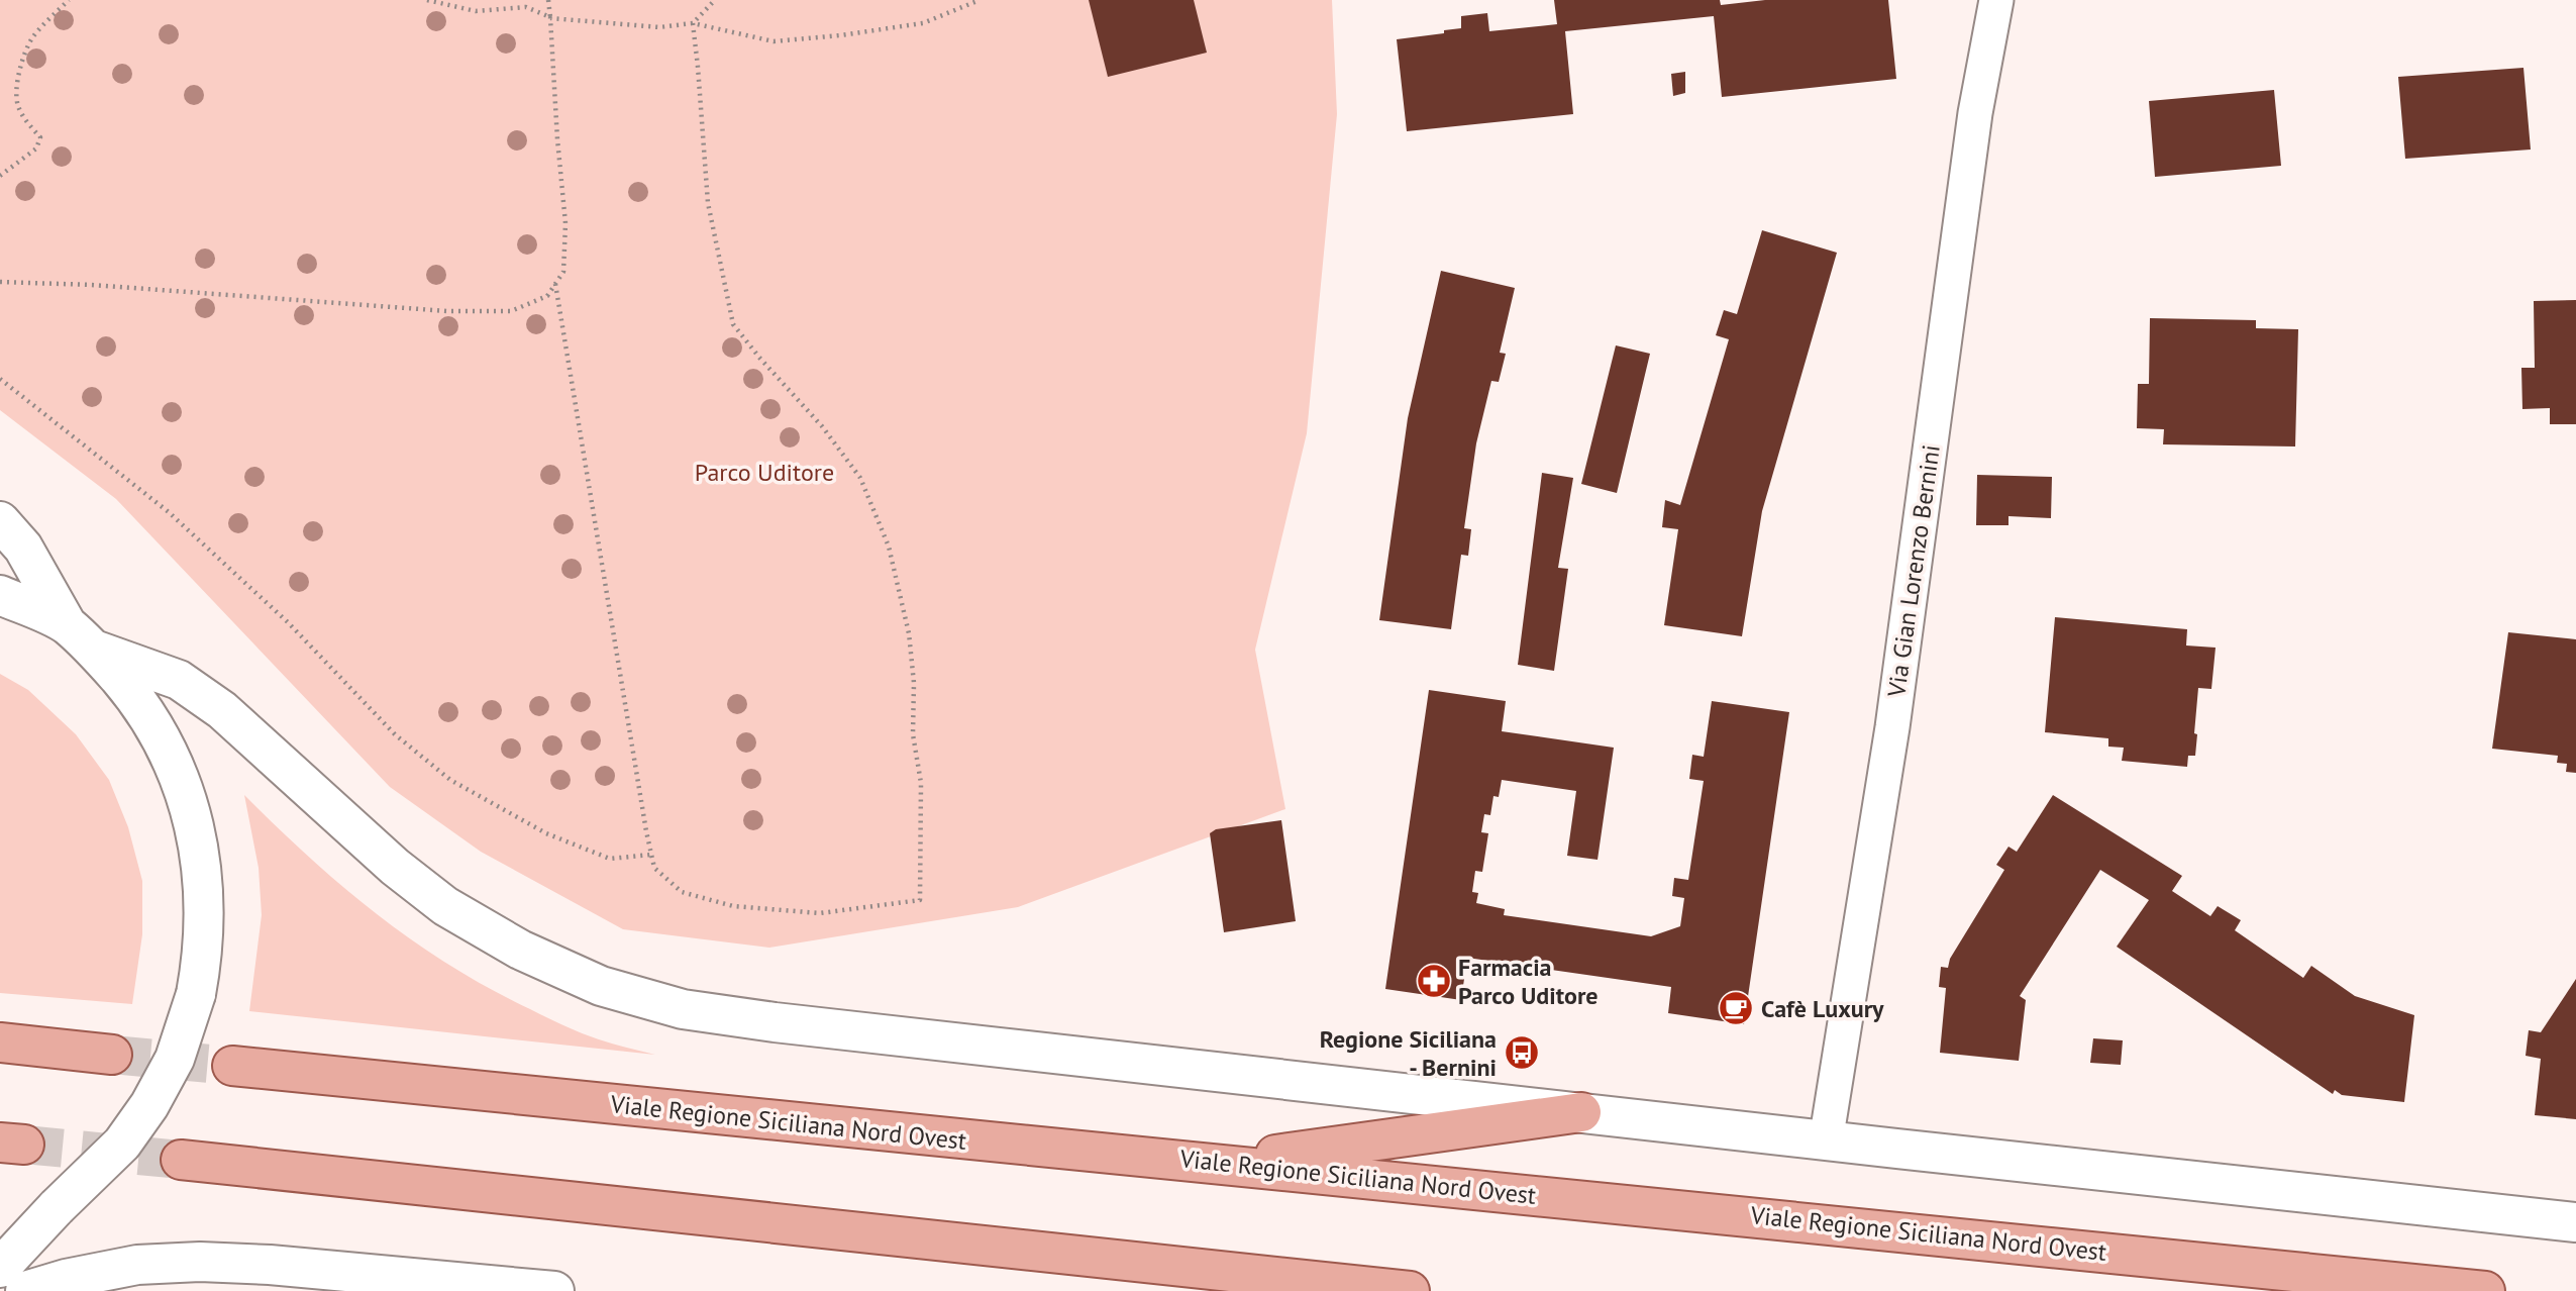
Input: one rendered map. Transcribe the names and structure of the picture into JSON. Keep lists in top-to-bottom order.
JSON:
{
  "streets": {
    "main road": ["Viale Regione Siciliana Nord Ovest"],
    "street": ["Via Gian Lorenzo Bernini"]
  },
  "parks": ["Parco Uditore"],
  "places": {
    "pharmacy": ["Farmacia Parco Uditore"],
    "cafe": ["Cafè Luxury"],
    "bus stop": ["Regione Siciliana - Bernini"]
  }
}
